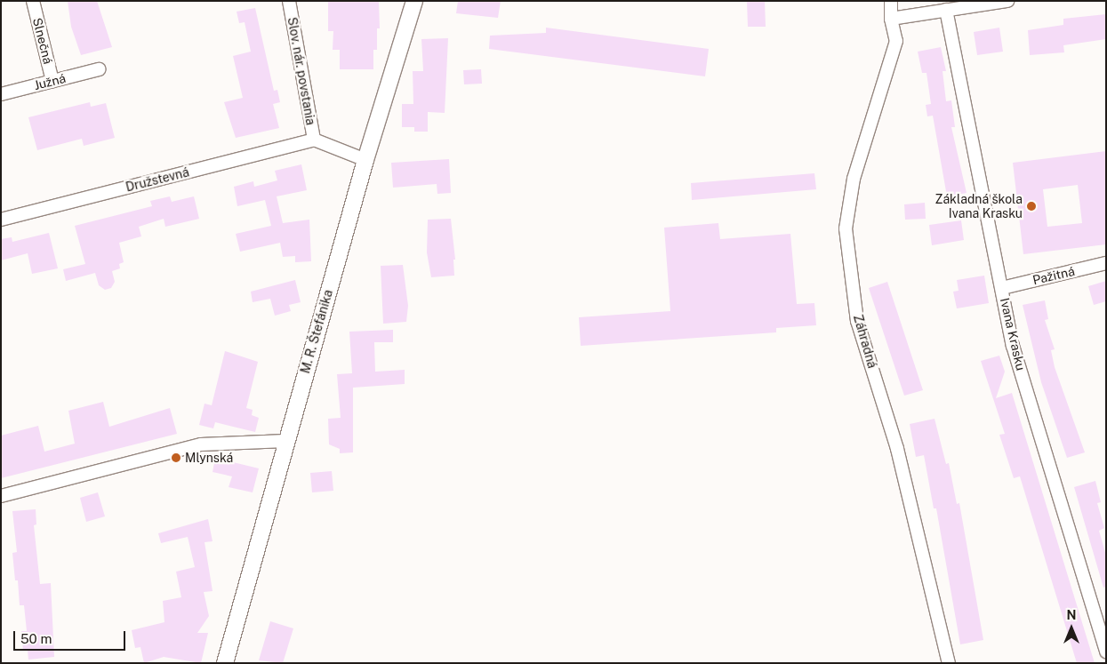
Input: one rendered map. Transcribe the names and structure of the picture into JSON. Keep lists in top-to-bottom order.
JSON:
{
  "streets": {
    "street": [
      "Slnečná",
      "Slov. nár. povstania",
      "Južná",
      "Družstevná",
      "Pažitná",
      "M. R. Štefánika",
      "Ivana Krasku",
      "Záhradná"
    ]
  },
  "crossings": [
    ["Slnečná", "Južná"],
    ["Slov. nár. povstania", "Družstevná"],
    ["Slov. nár. povstania", "M. R. Štefánika"],
    ["Pažitná", "Ivana Krasku"]
  ],
  "places": ["Základná škola Ivana Krasku", "Mlynská"],
  "scale_bar": "50 m",
  "north": "top"
}
